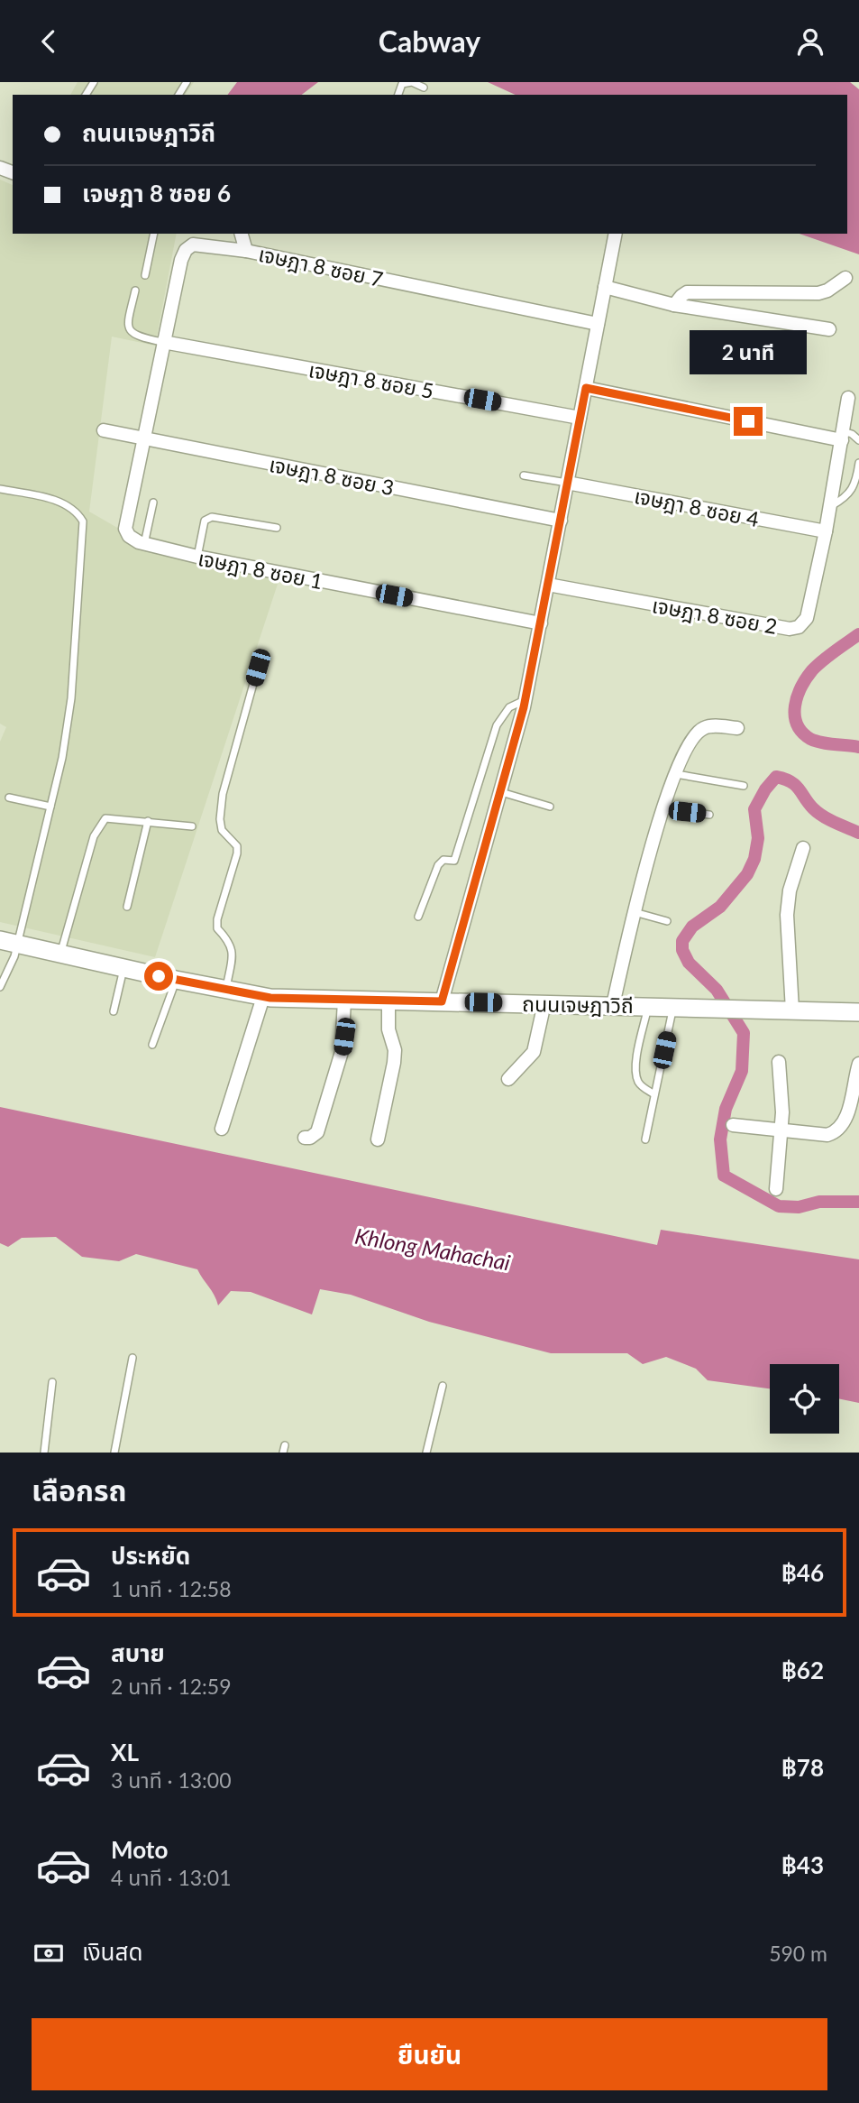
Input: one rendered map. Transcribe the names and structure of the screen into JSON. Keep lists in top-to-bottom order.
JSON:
{
  "streets": {
    "street": [
      "เจษฎา 8 ซอย 7",
      "เจษฎา 8 ซอย 5",
      "เจษฎา 8 ซอย 3",
      "เจษฎา 8 ซอย 4",
      "เจษฎา 8 ซอย 1",
      "เจษฎา 8 ซอย 2",
      "ถนนเจษฎาวิถี"
    ]
  },
  "crossings": [
    ["เจษฎา 8 ซอย 7", "เจษฎา 8 ซอย 5"],
    ["เจษฎา 8 ซอย 7", "เจษฎา 8 ซอย 3"],
    ["เจษฎา 8 ซอย 4", "เจษฎา 8 ซอย 2"]
  ],
  "water": ["Khlong Mahachai"],
  "page": {
    "header": "Cabway",
    "banner": ["ถนนเจษฎาวิถี", "เจษฎา 8 ซอย 6"],
    "bubble": "2 นาที",
    "heading": "เลือกรถ",
    "list": [
      {
        "name": "ประหยัด",
        "note": "1 นาที · 12:58",
        "value": "฿46"
      },
      {
        "name": "สบาย",
        "note": "2 นาที · 12:59",
        "value": "฿62"
      },
      {
        "name": "XL",
        "note": "3 นาที · 13:00",
        "value": "฿78"
      },
      {
        "name": "Moto",
        "note": "4 นาที · 13:01",
        "value": "฿43"
      }
    ],
    "pay": ["เงินสด", "590 m"],
    "buttons": "ยืนยัน"
  }
}
